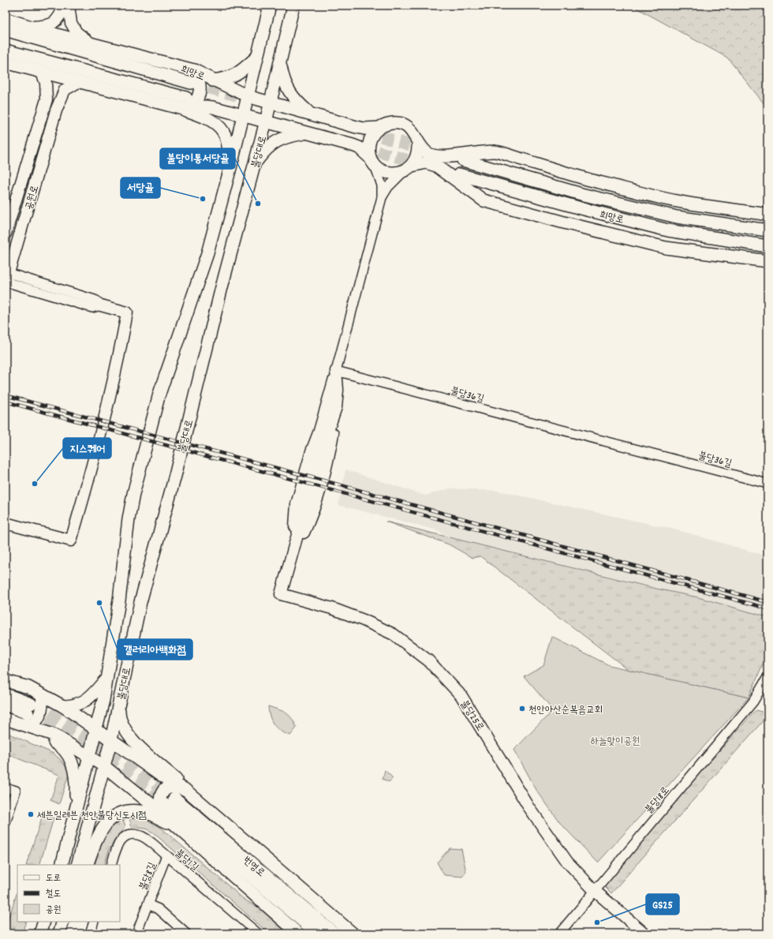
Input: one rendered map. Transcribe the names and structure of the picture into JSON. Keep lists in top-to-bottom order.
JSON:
{
  "streets": {
    "main road": ["희망로", "불당대로", "번영로"],
    "street": [
      "공원로",
      "불당36길",
      "불당25로",
      "불당18로",
      "불당1길",
      "불당8길"
    ]
  },
  "crossings": [
    ["희망로", "불당대로"],
    ["불당25로", "불당18로"],
    ["불당1길", "불당8길"]
  ],
  "parks": ["하늘맞이공원"],
  "places": [
    "서당골",
    "불당이통서당골",
    "지스퀘어",
    "갤러리아백화점",
    "천안아산순복음교회",
    "세븐일레븐 천안불당신도시점",
    "GS25"
  ],
  "legend": ["도로", "철도", "공원"]
}
